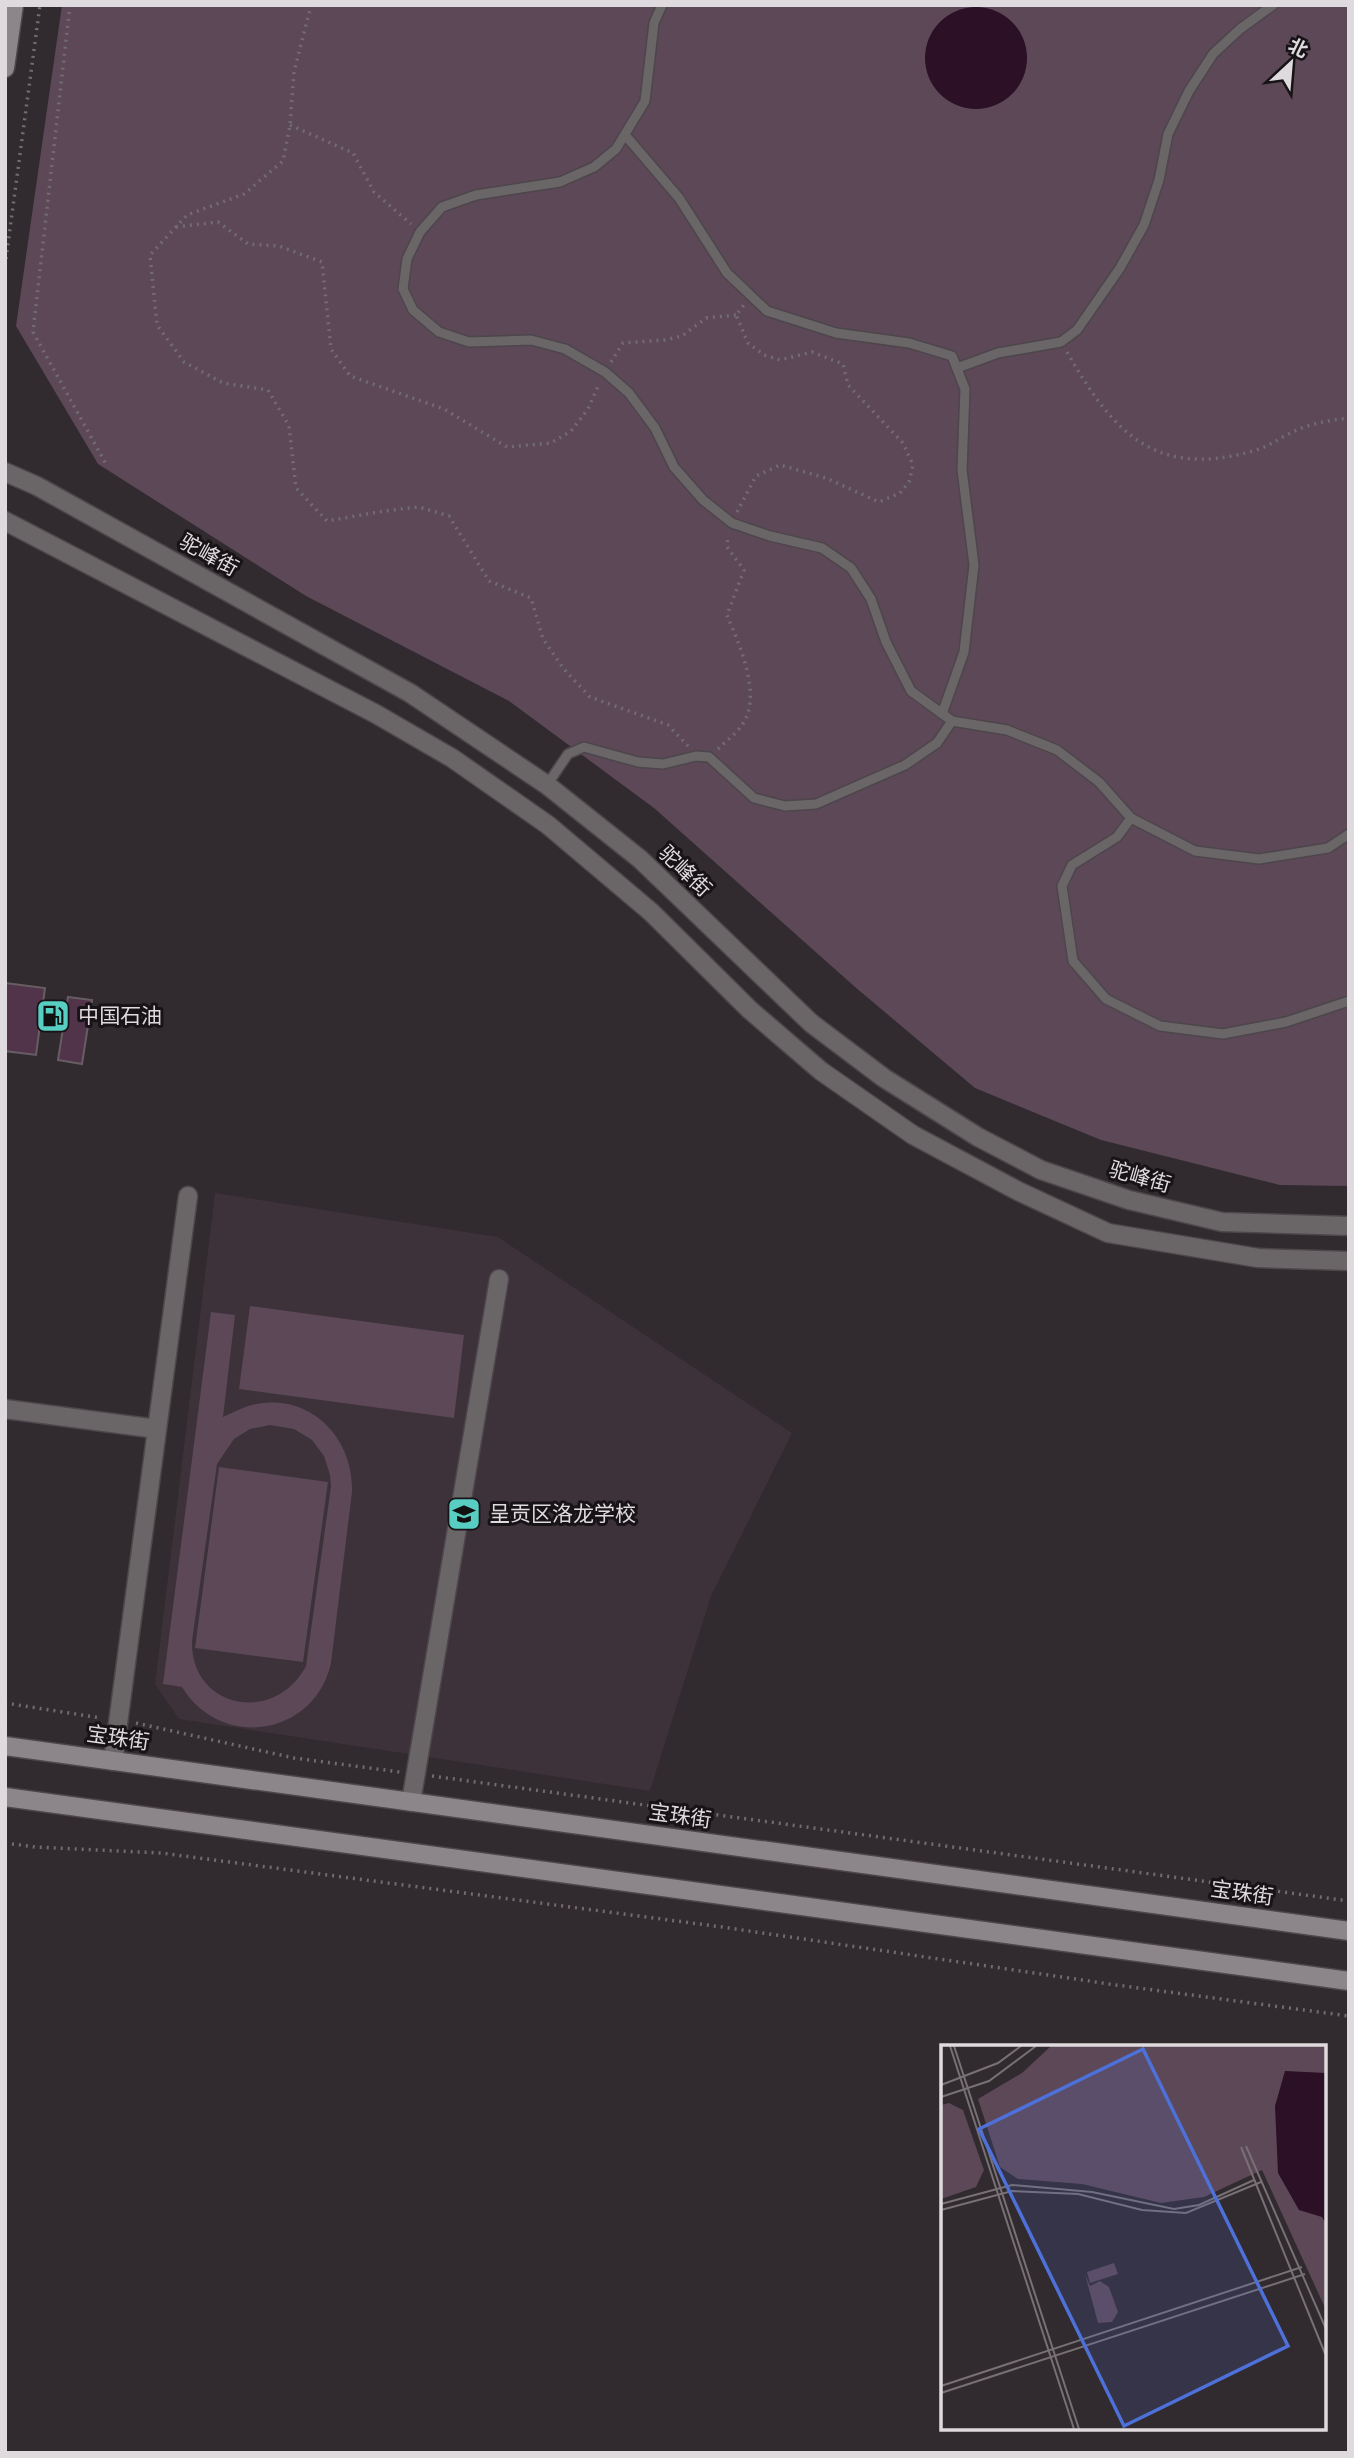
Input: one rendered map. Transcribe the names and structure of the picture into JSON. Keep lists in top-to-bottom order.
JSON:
{
  "streets": {
    "main road": ["宝珠街"],
    "street": ["驼峰街"]
  },
  "places": {
    "fuel station": ["中国石油"],
    "school or university": ["呈贡区洛龙学校"]
  },
  "north": "top right"
}
